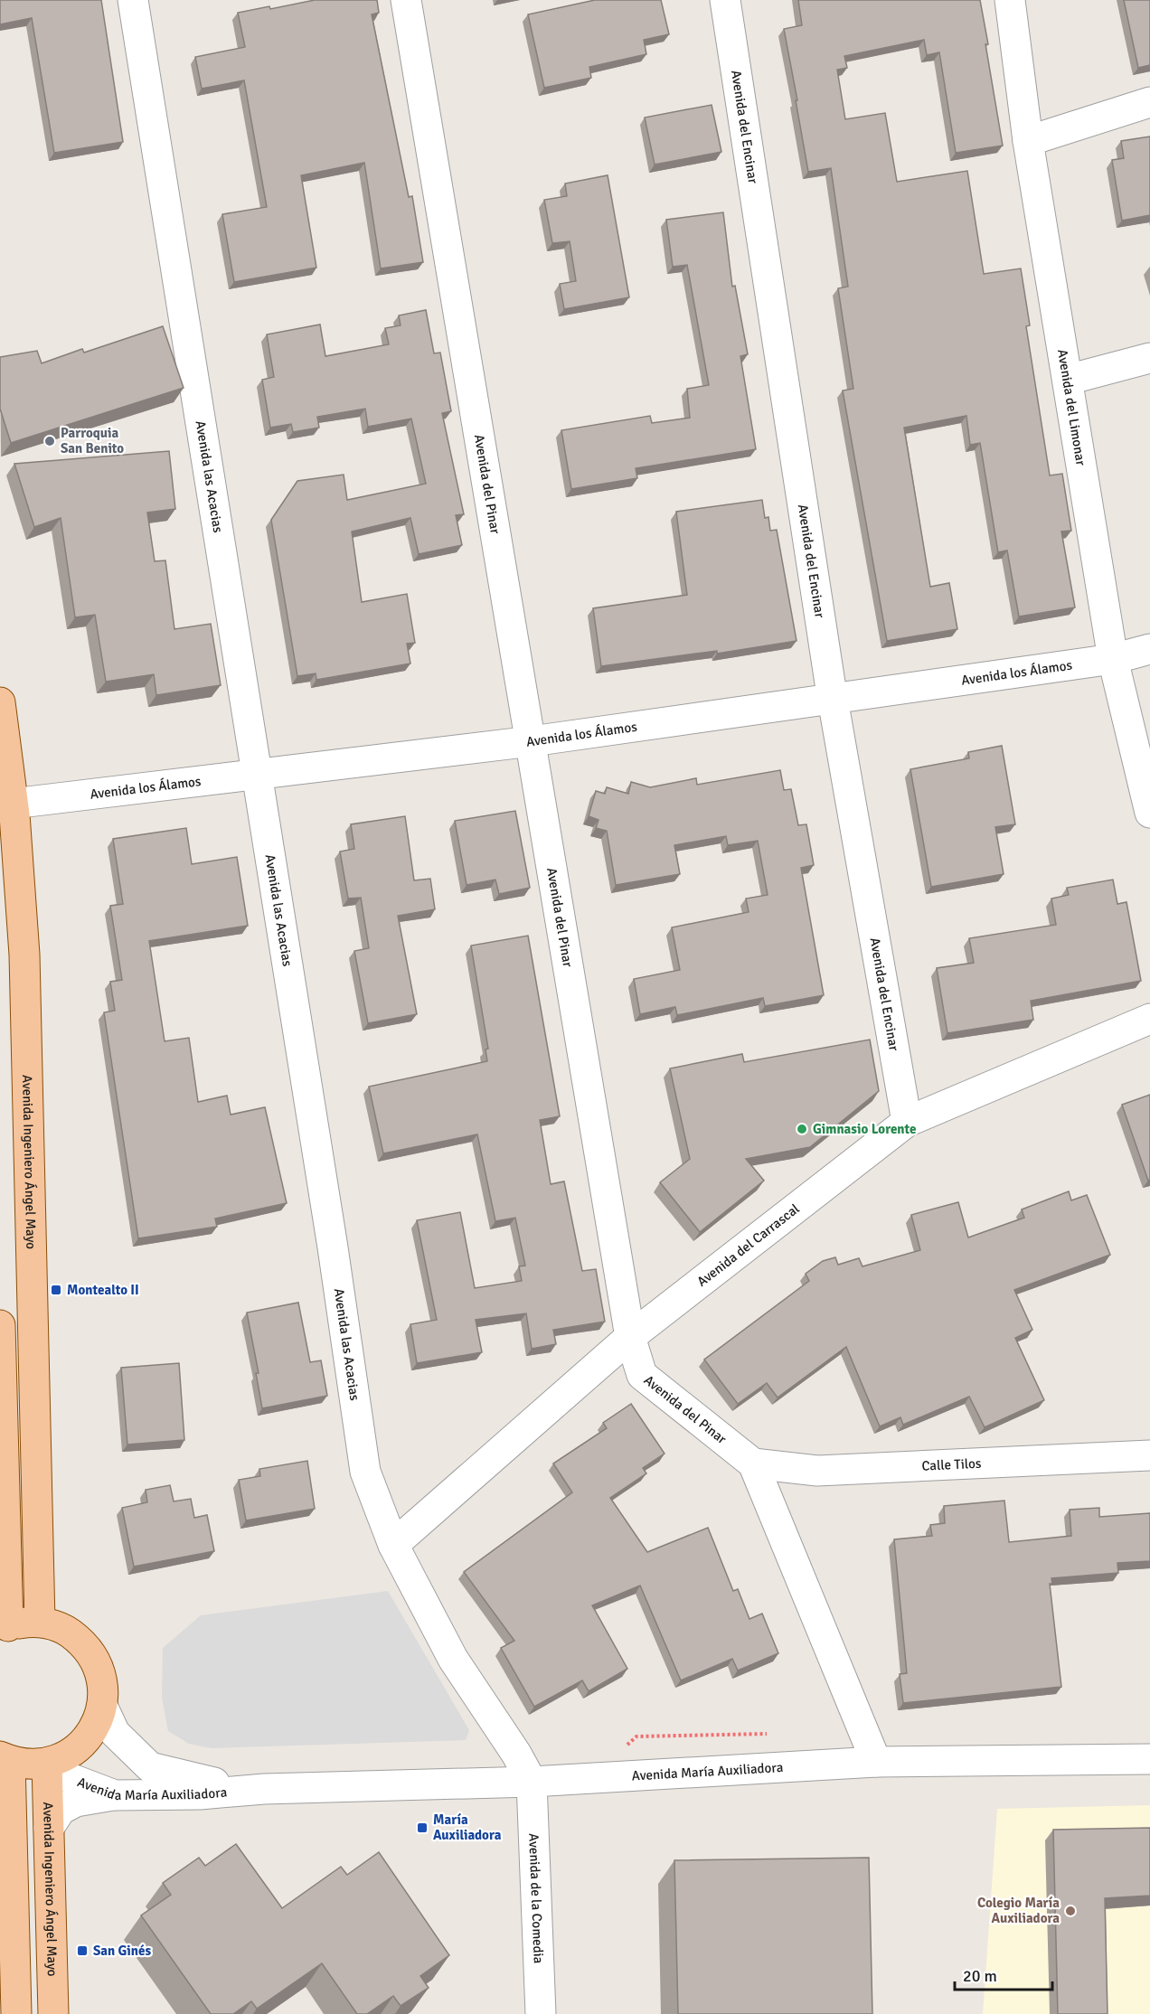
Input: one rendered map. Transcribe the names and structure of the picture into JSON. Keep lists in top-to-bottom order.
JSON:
{
  "streets": {
    "main road": ["Avenida Ingeniero Ángel Mayo"],
    "street": [
      "Avenida del Encinar",
      "Avenida del Limonar",
      "Avenida las Acacias",
      "Avenida del Pinar",
      "Avenida los Álamos",
      "Avenida del Carrascal",
      "Calle Tilos",
      "Avenida María Auxiliadora",
      "Avenida de la Comedia"
    ]
  },
  "crossings": [
    ["Avenida del Encinar", "Avenida los Álamos"],
    ["Avenida del Encinar", "Avenida del Carrascal"],
    ["Avenida del Limonar", "Avenida los Álamos"],
    ["Avenida las Acacias", "Avenida los Álamos"],
    ["Avenida las Acacias", "Avenida del Carrascal"],
    ["Avenida las Acacias", "Avenida María Auxiliadora"],
    ["Avenida las Acacias", "Avenida de la Comedia"],
    ["Avenida del Pinar", "Avenida los Álamos"],
    ["Avenida del Pinar", "Avenida del Carrascal"],
    ["Avenida del Pinar", "Calle Tilos"],
    ["Avenida del Pinar", "Avenida María Auxiliadora"],
    ["Avenida los Álamos", "Avenida Ingeniero Ángel Mayo"],
    ["Avenida Ingeniero Ángel Mayo", "Avenida María Auxiliadora"],
    ["Avenida María Auxiliadora", "Avenida de la Comedia"]
  ],
  "places": {
    "other": ["Parroquia San Benito", "Gimnasio Lorente", "Colegio María Auxiliadora"],
    "transit": ["Montealto II", "María Auxiliadora", "San Ginés"]
  },
  "scale_bar": "20 m"
}
